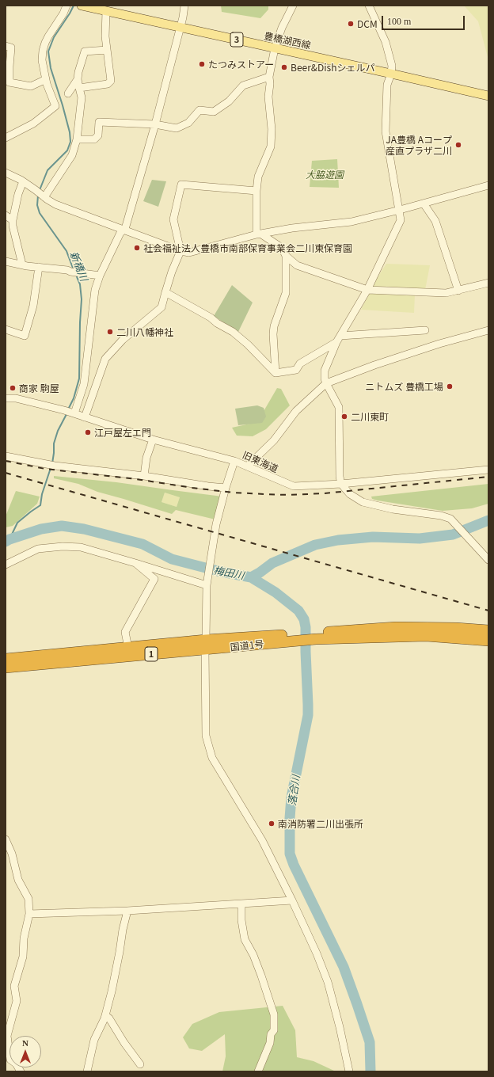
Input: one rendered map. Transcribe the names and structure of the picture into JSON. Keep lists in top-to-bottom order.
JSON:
{
  "streets": {
    "highway": ["国道1号", "1"],
    "main road": ["3", "豊橋湖西線"],
    "street": ["旧東海道"]
  },
  "water": ["新橋川", "梅田川", "落合川"],
  "parks": ["大脇遊園"],
  "places": [
    "DCM",
    "たつみストアー",
    "Beer&Dishシェルパ",
    "JA豊橋 Aコープ 産直プラザ二川",
    "社会福祉法人豊橋市南部保育事業会二川東保育園",
    "二川八幡神社",
    "ニトムズ 豊橋工場",
    "商家 駒屋",
    "二川東町",
    "江戸屋左エ門",
    "南消防署二川出張所"
  ],
  "scale_bar": "100 m",
  "north": "top"
}
